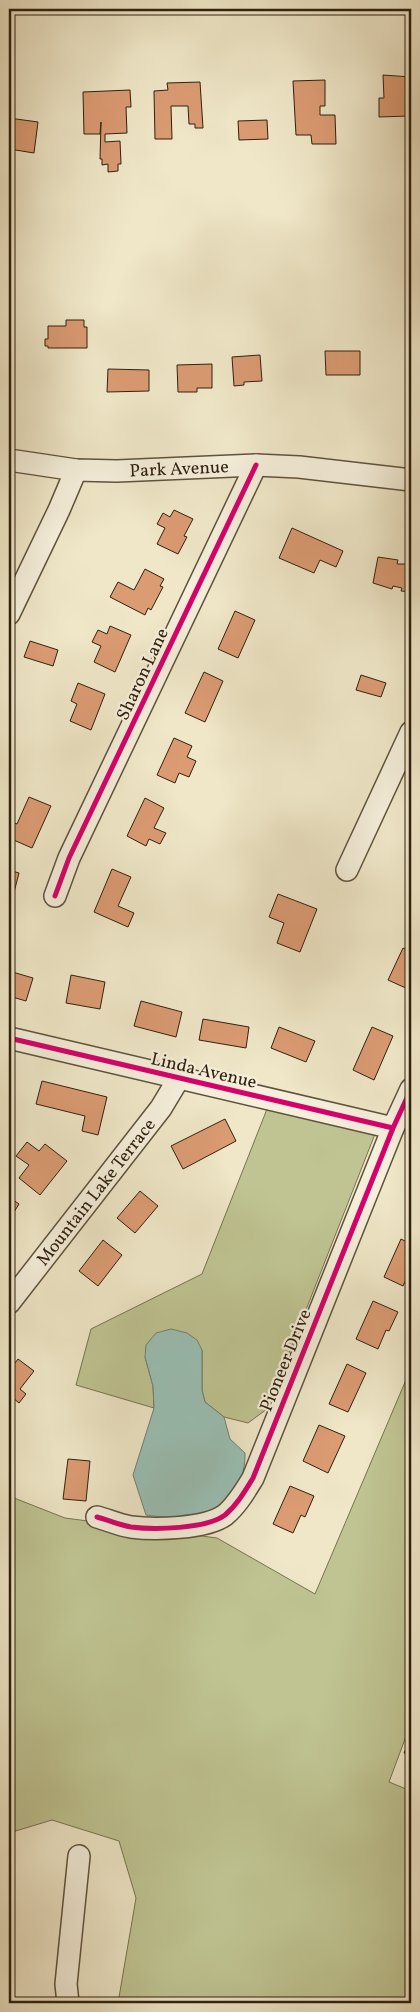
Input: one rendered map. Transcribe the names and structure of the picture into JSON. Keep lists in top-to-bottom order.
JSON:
{
  "streets": {
    "street": [
      "Park Avenue",
      "Sharon Lane",
      "Linda Avenue",
      "Mountain Lake Terrace",
      "Pioneer Drive"
    ]
  },
  "crossings": [
    ["Park Avenue", "Sharon Lane"],
    ["Linda Avenue", "Mountain Lake Terrace"],
    ["Linda Avenue", "Pioneer Drive"]
  ]
}
